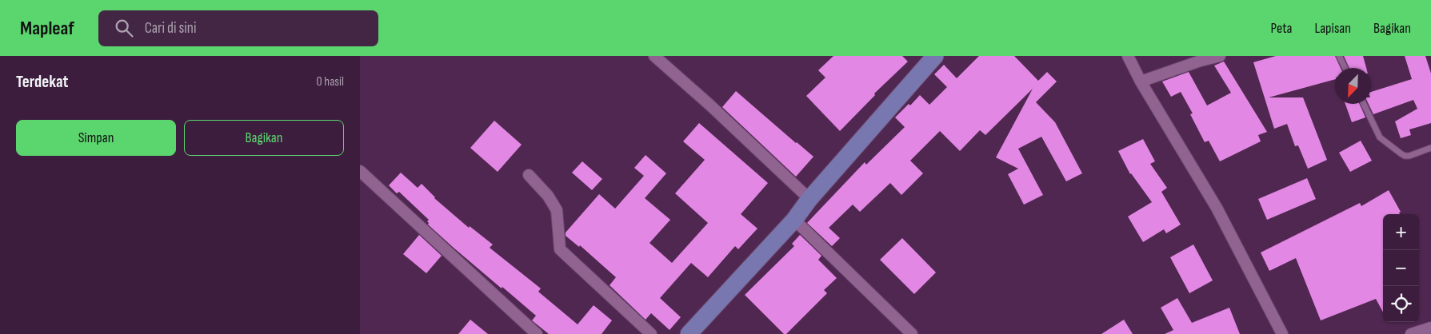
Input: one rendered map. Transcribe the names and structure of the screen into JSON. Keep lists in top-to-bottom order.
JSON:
{
  "north": "bottom left",
  "page": {
    "header": "Mapleaf",
    "search": "Cari di sini",
    "nav": ["Peta", "Lapisan", "Bagikan"],
    "heading": ["Terdekat", "0 hasil"],
    "buttons": ["Simpan", "Bagikan"],
    "map_buttons": ["+", "−"]
  }
}
